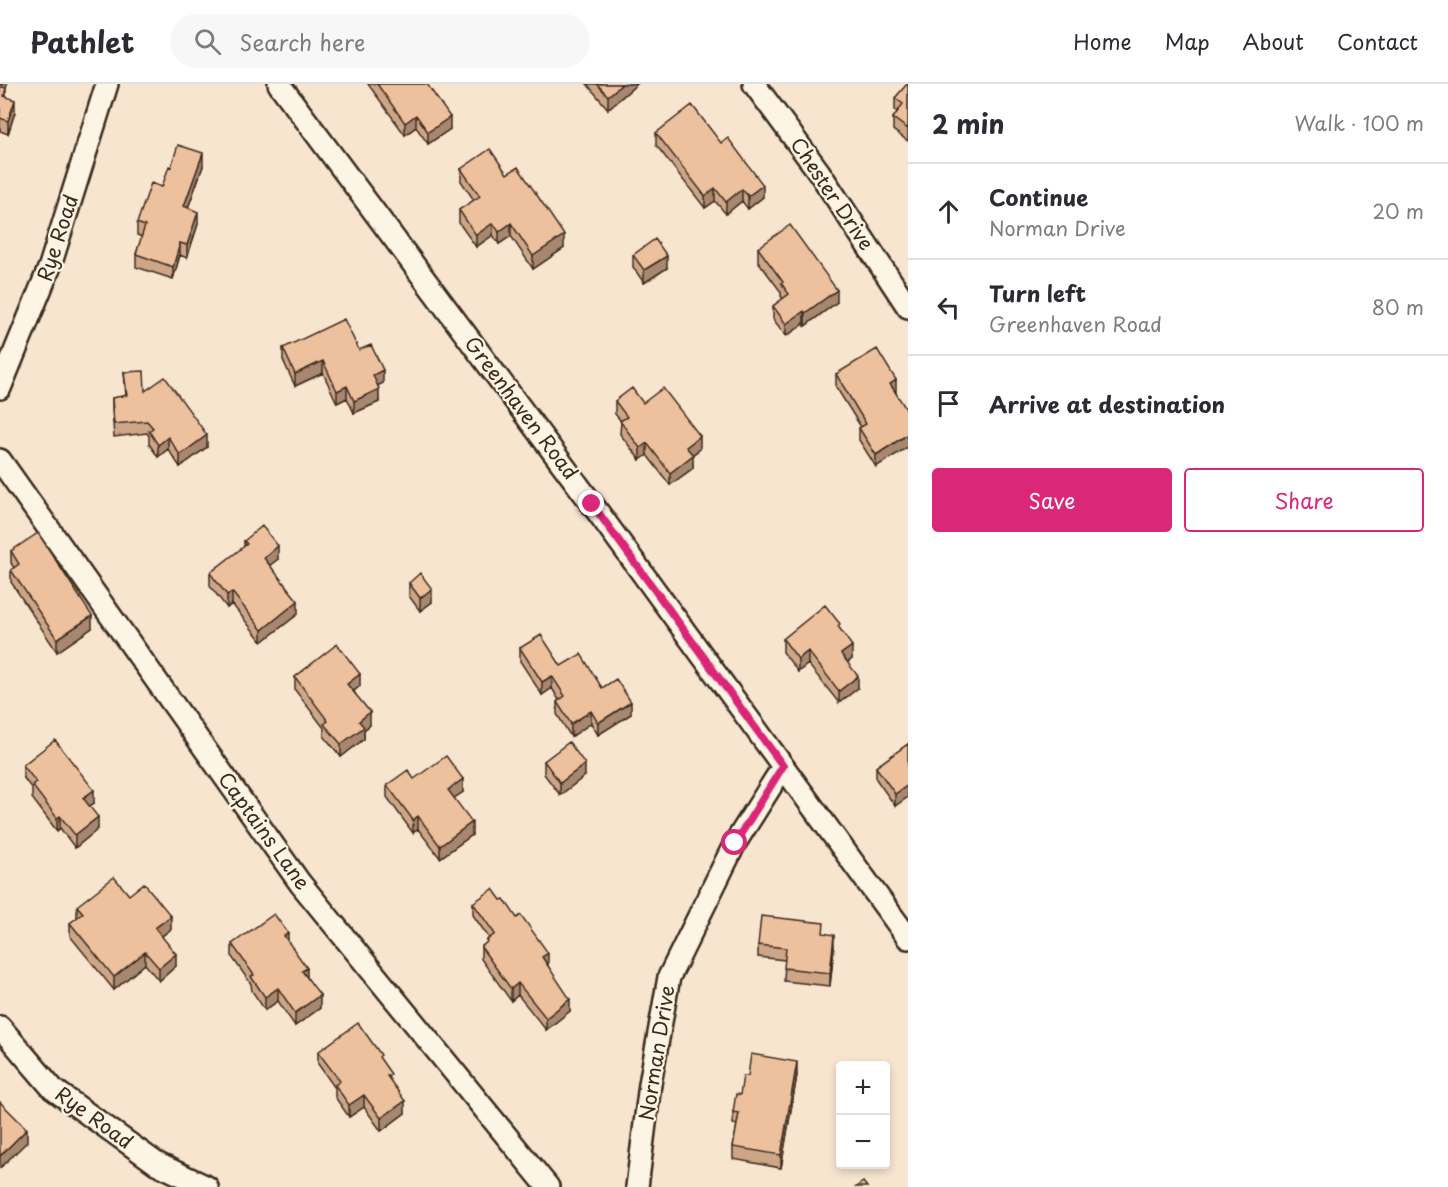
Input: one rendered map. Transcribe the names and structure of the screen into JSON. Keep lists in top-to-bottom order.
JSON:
{
  "streets": {
    "street": [
      "Chester Drive",
      "Rye Road",
      "Greenhaven Road",
      "Captains Lane",
      "Norman Drive"
    ]
  },
  "crossings": [
    ["Greenhaven Road", "Norman Drive"]
  ],
  "page": {
    "header": "Pathlet",
    "search": "Search here",
    "nav": [
      "Home",
      "Map",
      "About",
      "Contact"
    ],
    "heading": ["2 min", "Walk · 100 m"],
    "list": [
      ["Continue", "Norman Drive", "20 m"],
      ["Turn left", "Greenhaven Road", "80 m"],
      "Arrive at destination"
    ],
    "buttons": ["Save", "Share"],
    "map_buttons": ["+", "−"]
  }
}
